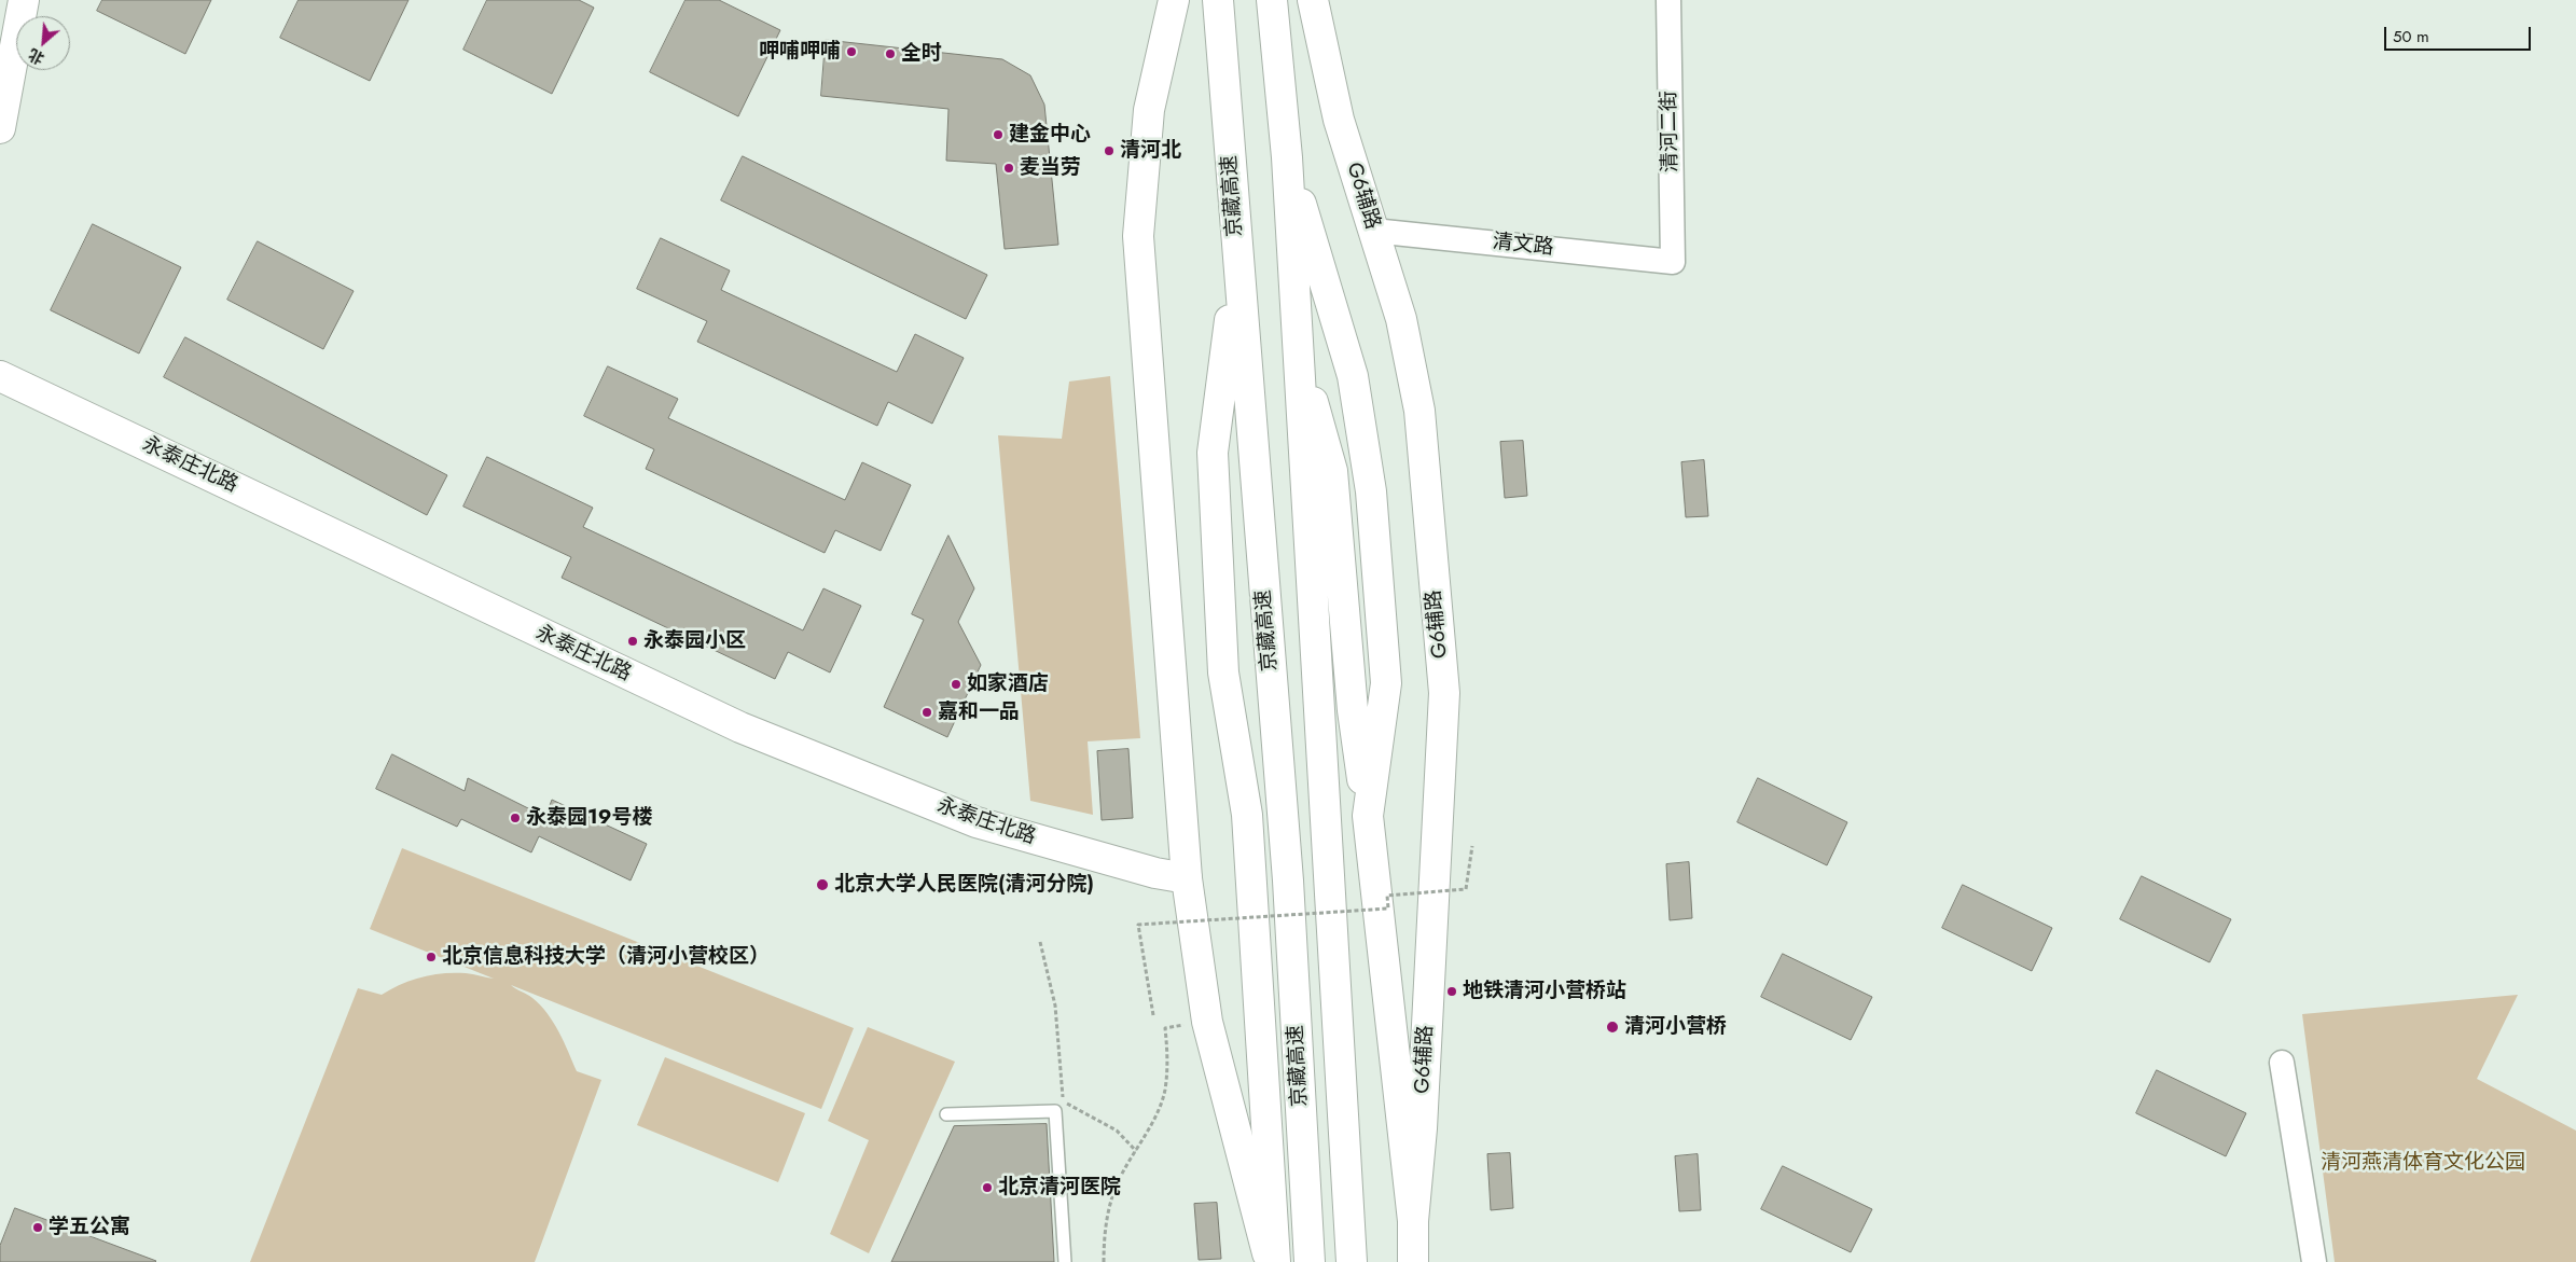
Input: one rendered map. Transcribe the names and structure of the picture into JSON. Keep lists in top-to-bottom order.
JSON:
{
  "streets": {
    "main road": ["京藏高速", "G6辅路", "永泰庄北路"],
    "street": ["清河二街", "清文路"]
  },
  "crossings": [
    ["清河二街", "清文路"],
    ["G6辅路", "清文路"]
  ],
  "parks": ["清河燕清体育文化公园"],
  "places": [
    "呷哺呷哺",
    "全时",
    "建金中心",
    "清河北",
    "麦当劳",
    "永泰园小区",
    "如家酒店",
    "嘉和一品",
    "永泰园19号楼",
    "北京大学人民医院(清河分院)",
    "北京信息科技大学（清河小营校区）",
    "地铁清河小营桥站",
    "清河小营桥",
    "北京清河医院",
    "学五公寓"
  ],
  "scale_bar": "50 m",
  "north": "bottom left"
}
